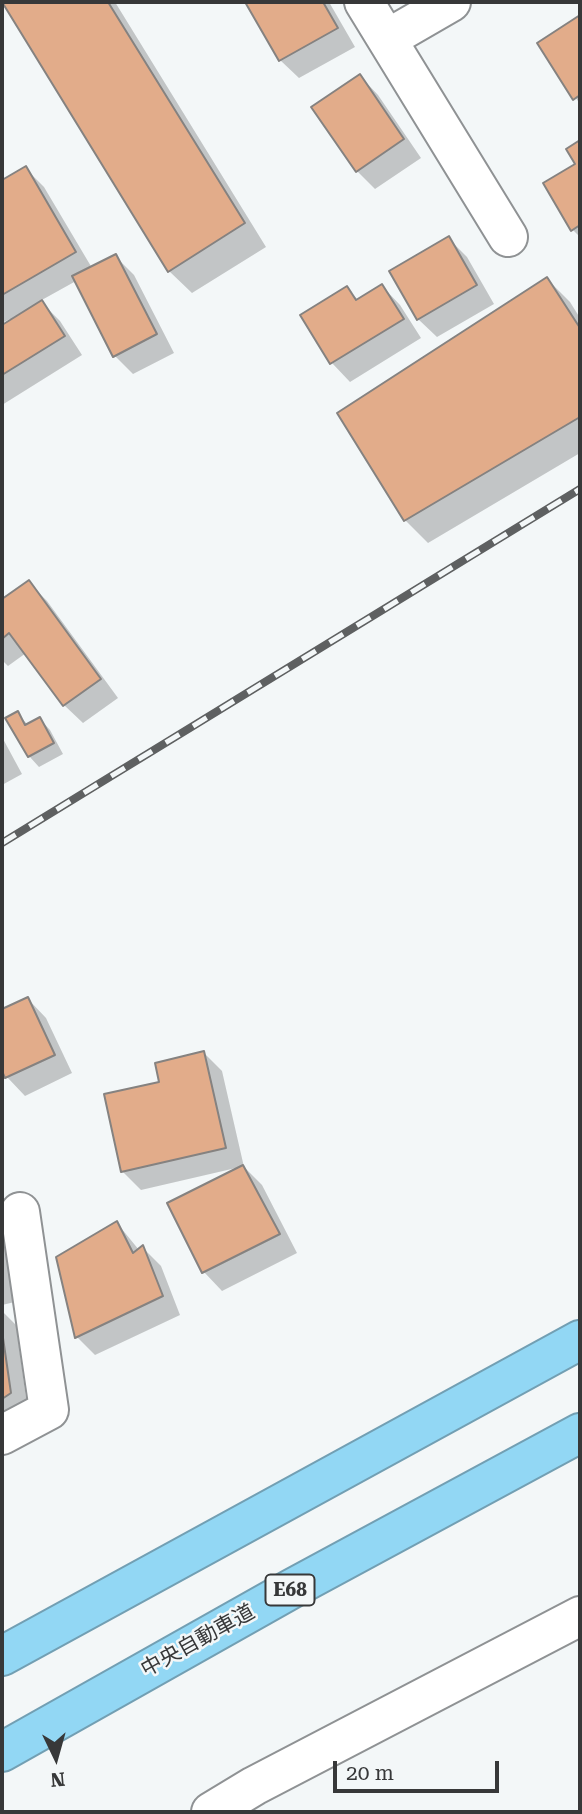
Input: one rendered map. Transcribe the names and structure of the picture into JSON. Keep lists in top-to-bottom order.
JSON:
{
  "streets": {
    "highway": ["E68", "中央自動車道"]
  },
  "scale_bar": "20 m",
  "north": "bottom"
}
